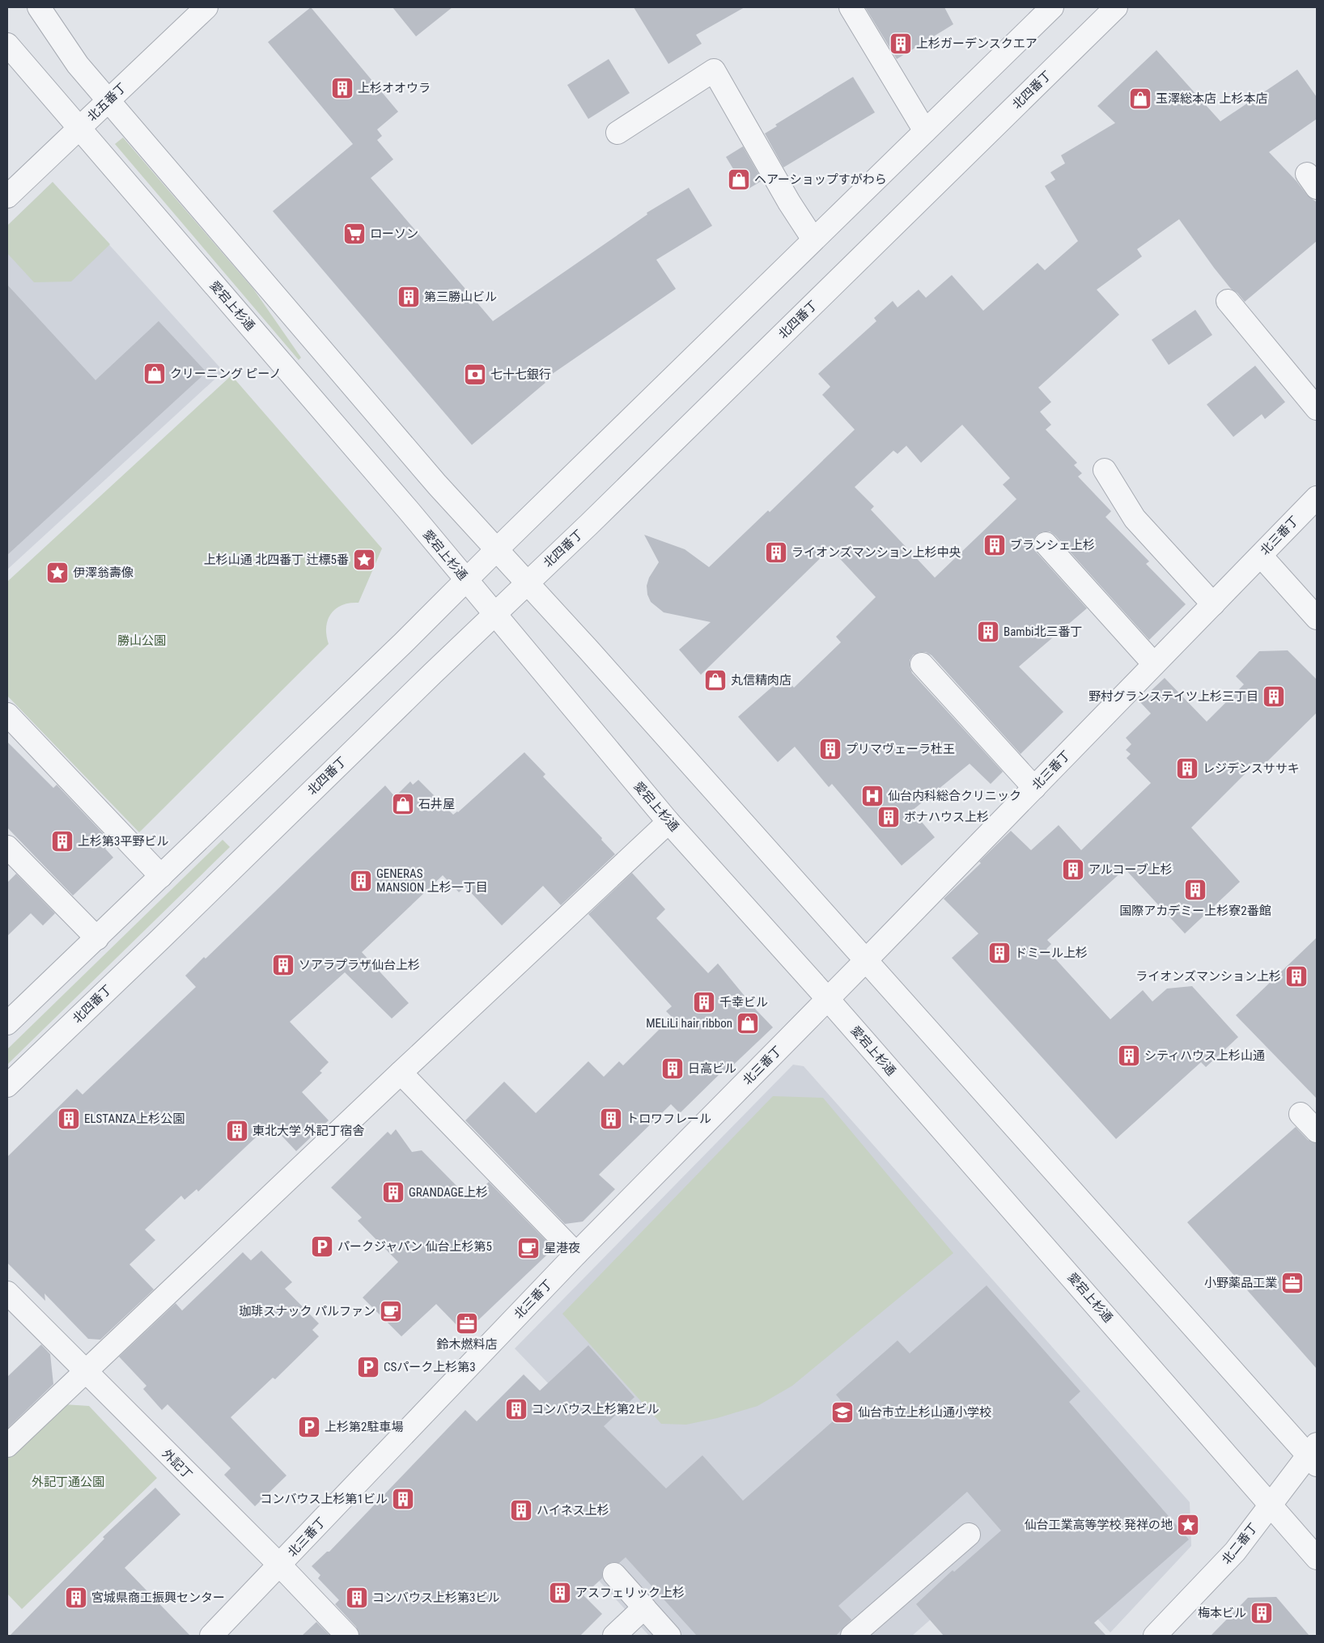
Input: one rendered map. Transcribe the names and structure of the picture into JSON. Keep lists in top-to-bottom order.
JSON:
{
  "streets": {
    "street": [
      "北四番丁",
      "北五番丁",
      "愛宕上杉通",
      "北三番丁",
      "外記丁",
      "北二番丁"
    ]
  },
  "crossings": [
    ["北四番丁", "愛宕上杉通"],
    ["北五番丁", "愛宕上杉通"],
    ["愛宕上杉通", "北三番丁"],
    ["愛宕上杉通", "北二番丁"],
    ["北三番丁", "外記丁"]
  ],
  "parks": ["勝山公園", "外記丁通公園"],
  "places": {
    "building": [
      "上杉ガーデンスクエア",
      "上杉オオウラ",
      "第三勝山ビル",
      "ブランシェ上杉",
      "ライオンズマンション上杉中央",
      "Bambi北三番丁",
      "野村グランステイツ上杉三丁目",
      "プリマヴェーラ杜王",
      "レジデンスササキ",
      "ボナハウス上杉",
      "上杉第3平野ビル",
      "アルコーブ上杉",
      "GENERAS MANSION 上杉一丁目",
      "国際アカデミー上杉寮2番館",
      "ドミール上杉",
      "ソアラプラザ仙台上杉",
      "ライオンズマンション上杉",
      "千幸ビル",
      "シティハウス上杉山通",
      "日高ビル",
      "ELSTANZA上杉公園",
      "トロワフレール",
      "東北大学 外記丁宿舎",
      "GRANDAGE上杉",
      "コンバウス上杉第2ビル",
      "コンバウス上杉第1ビル",
      "ハイネス上杉",
      "アスフェリック上杉",
      "宮城県商工振興センター",
      "コンバウス上杉第3ビル",
      "梅本ビル"
    ],
    "shop": [
      "玉澤総本店 上杉本店",
      "ヘアーショップすがわら",
      "クリーニング ピーノ",
      "丸信精肉店",
      "石井屋",
      "MELiLi hair ribbon"
    ],
    "supermarket": ["ローソン"],
    "bank": ["七十七銀行"],
    "place": ["上杉山通 北四番丁 辻標5番", "伊澤翁壽像", "仙台工業高等学校 発祥の地"],
    "hospital": ["仙台内科総合クリニック"],
    "parking": ["パークジャパン 仙台上杉第5", "CSパーク上杉第3", "上杉第2駐車場"],
    "cafe": ["星港夜", "珈琲スナック パルファン"],
    "office": ["小野薬品工業", "鈴木燃料店"],
    "school or university": ["仙台市立上杉山通小学校"]
  }
}
